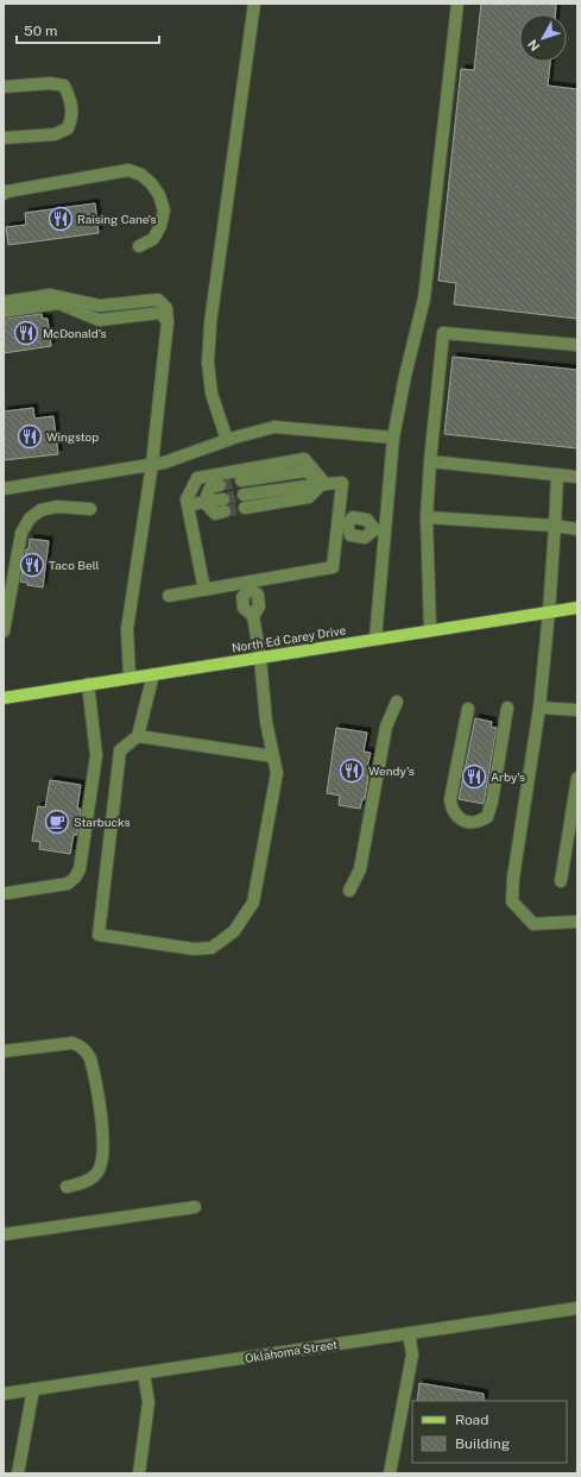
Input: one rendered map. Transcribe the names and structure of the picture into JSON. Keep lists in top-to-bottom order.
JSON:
{
  "streets": {
    "main road": ["North Ed Carey Drive"],
    "street": ["Oklahoma Street"]
  },
  "places": {
    "restaurant": [
      "Raising Cane's",
      "McDonald's",
      "Wingstop",
      "Taco Bell",
      "Wendy's",
      "Arby's"
    ],
    "cafe": ["Starbucks"]
  },
  "legend": ["Road", "Building"],
  "scale_bar": "50 m",
  "north": "bottom left"
}
